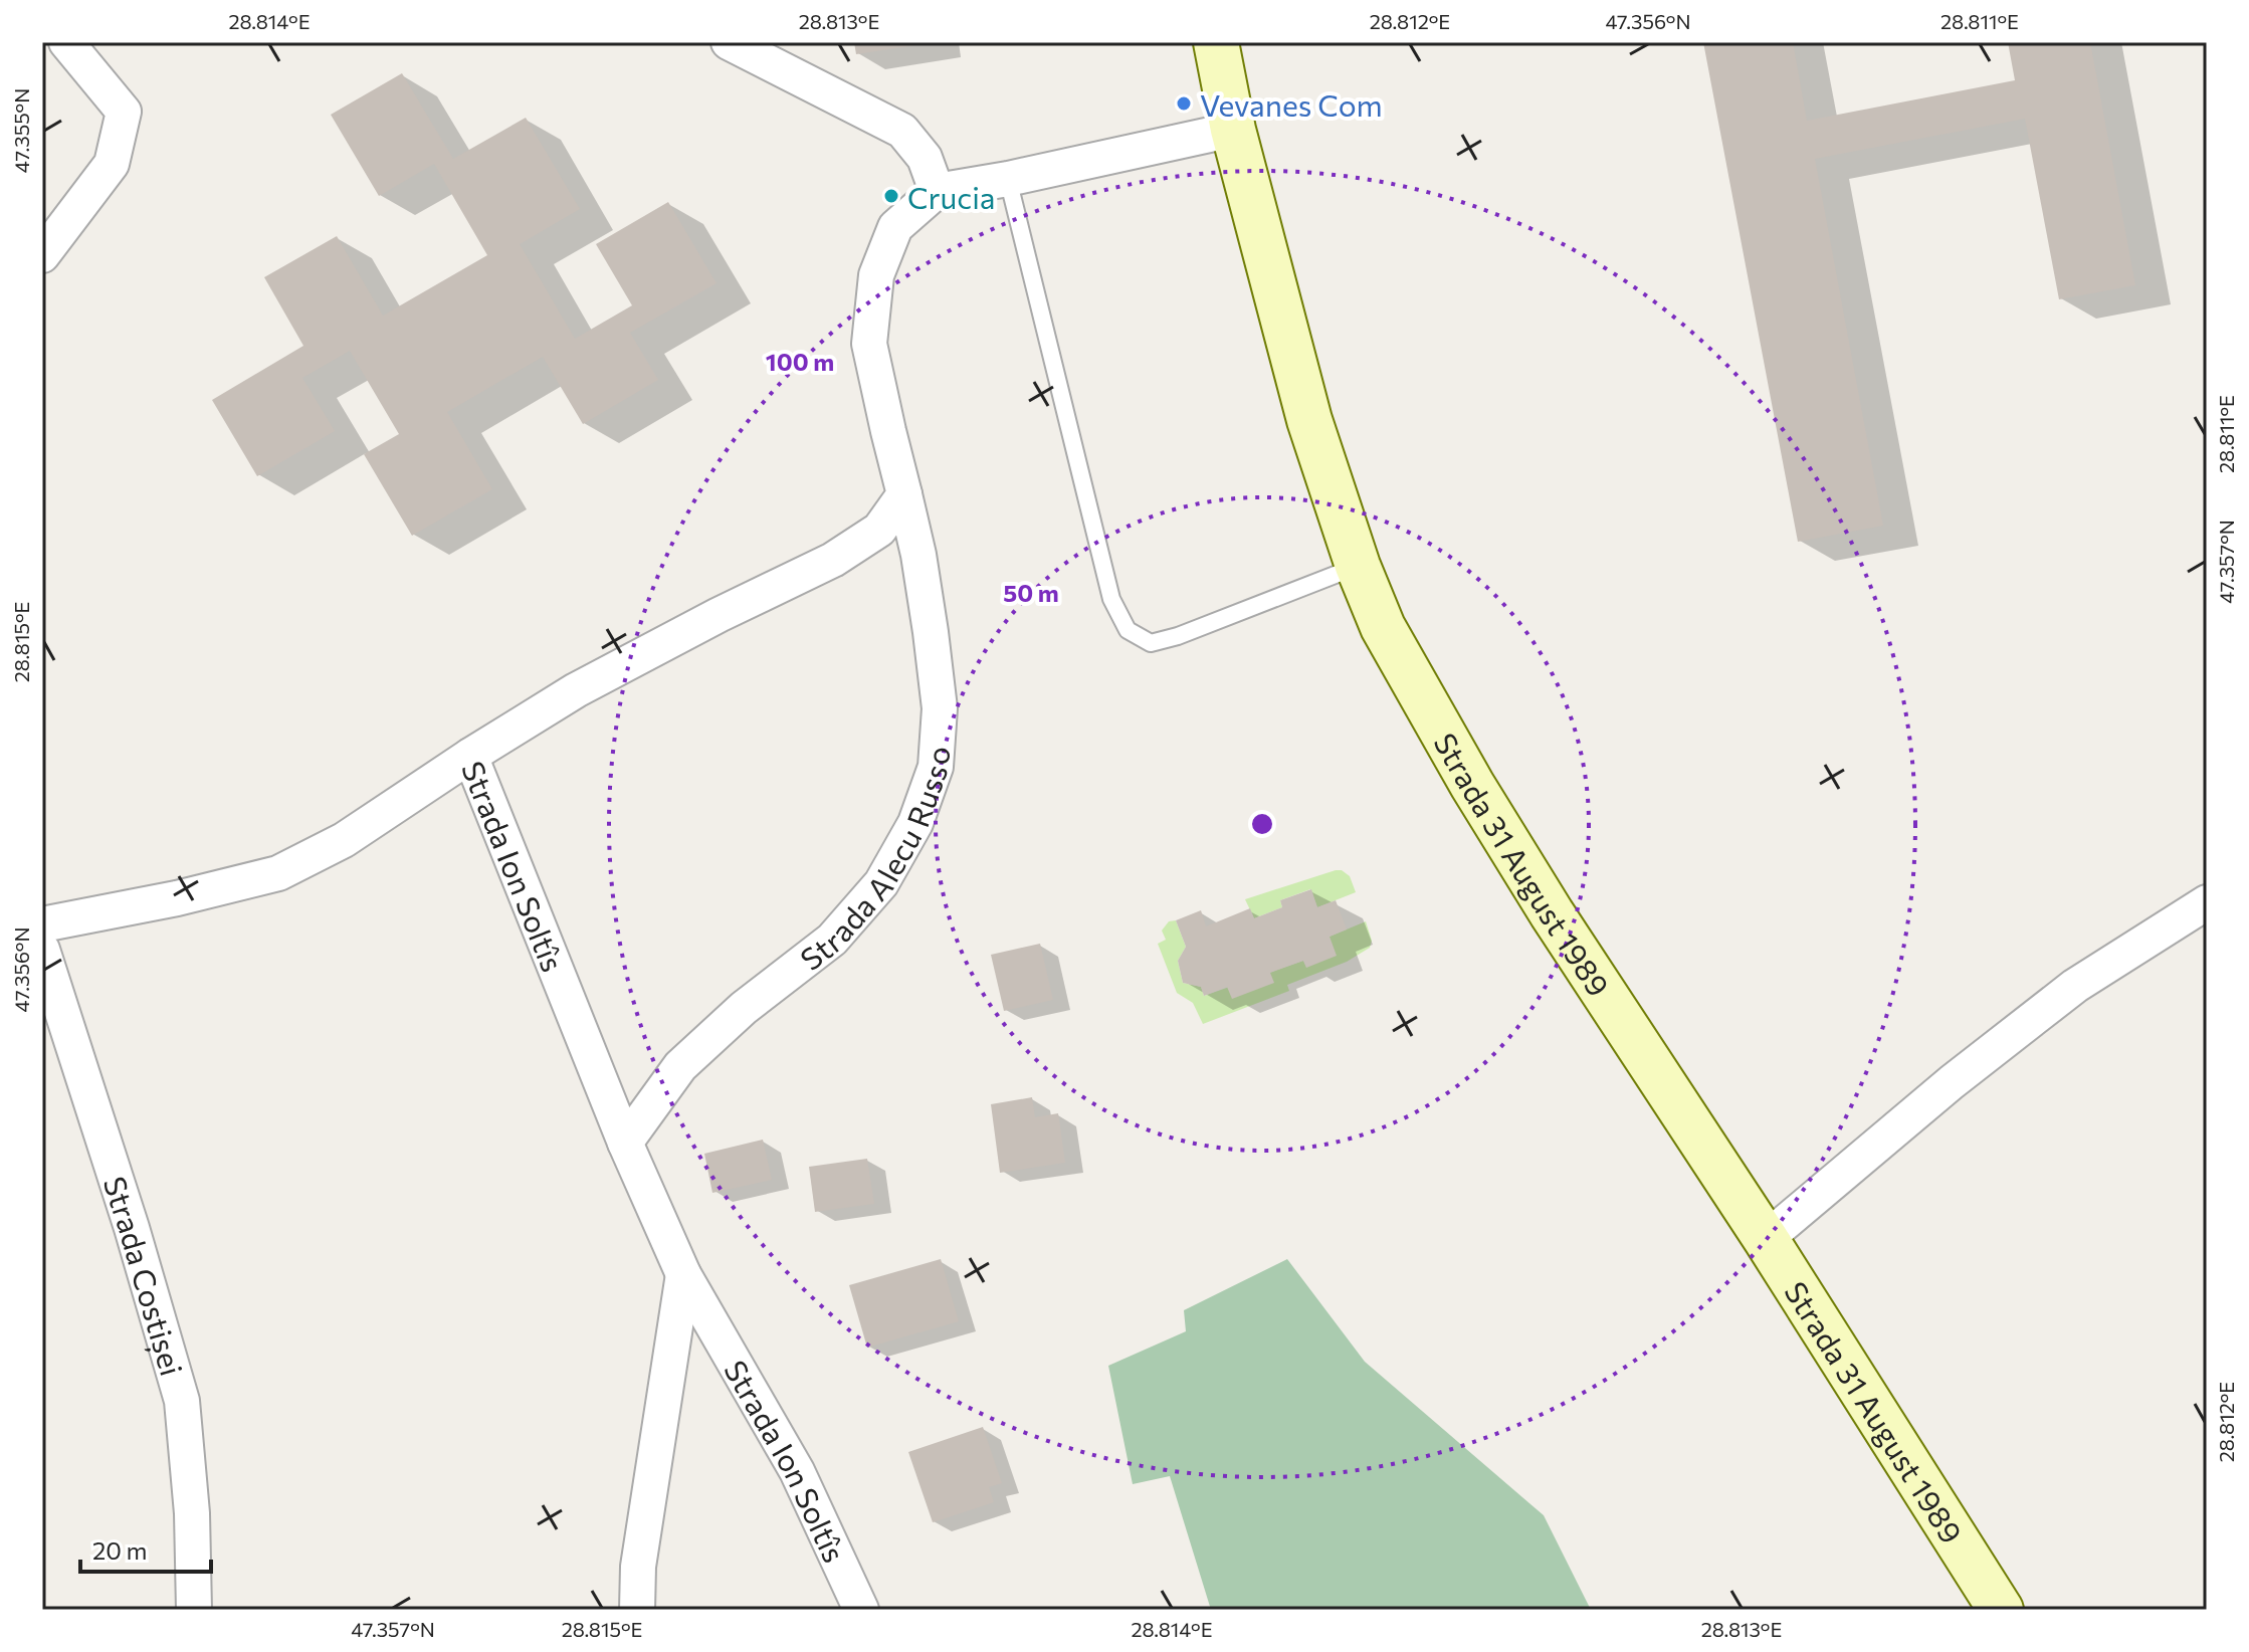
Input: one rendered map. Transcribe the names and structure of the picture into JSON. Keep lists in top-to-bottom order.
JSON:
{
  "streets": {
    "main road": ["Strada 31 August 1989"],
    "street": ["Strada Alecu Russo", "Strada Ion Soltîs", "Strada Costișei"]
  },
  "crossings": [
    ["Strada Alecu Russo", "Strada Ion Soltîs"]
  ],
  "places": ["Vevanes Com", "Crucia"],
  "scale_bar": "20 m",
  "coordinates": [
    "28.814°E",
    "28.813°E",
    "28.812°E",
    "47.356°N",
    "28.811°E",
    "47.355°N",
    "47.357°N",
    "28.815°E"
  ],
  "rings": ["100 m", "50 m"]
}
